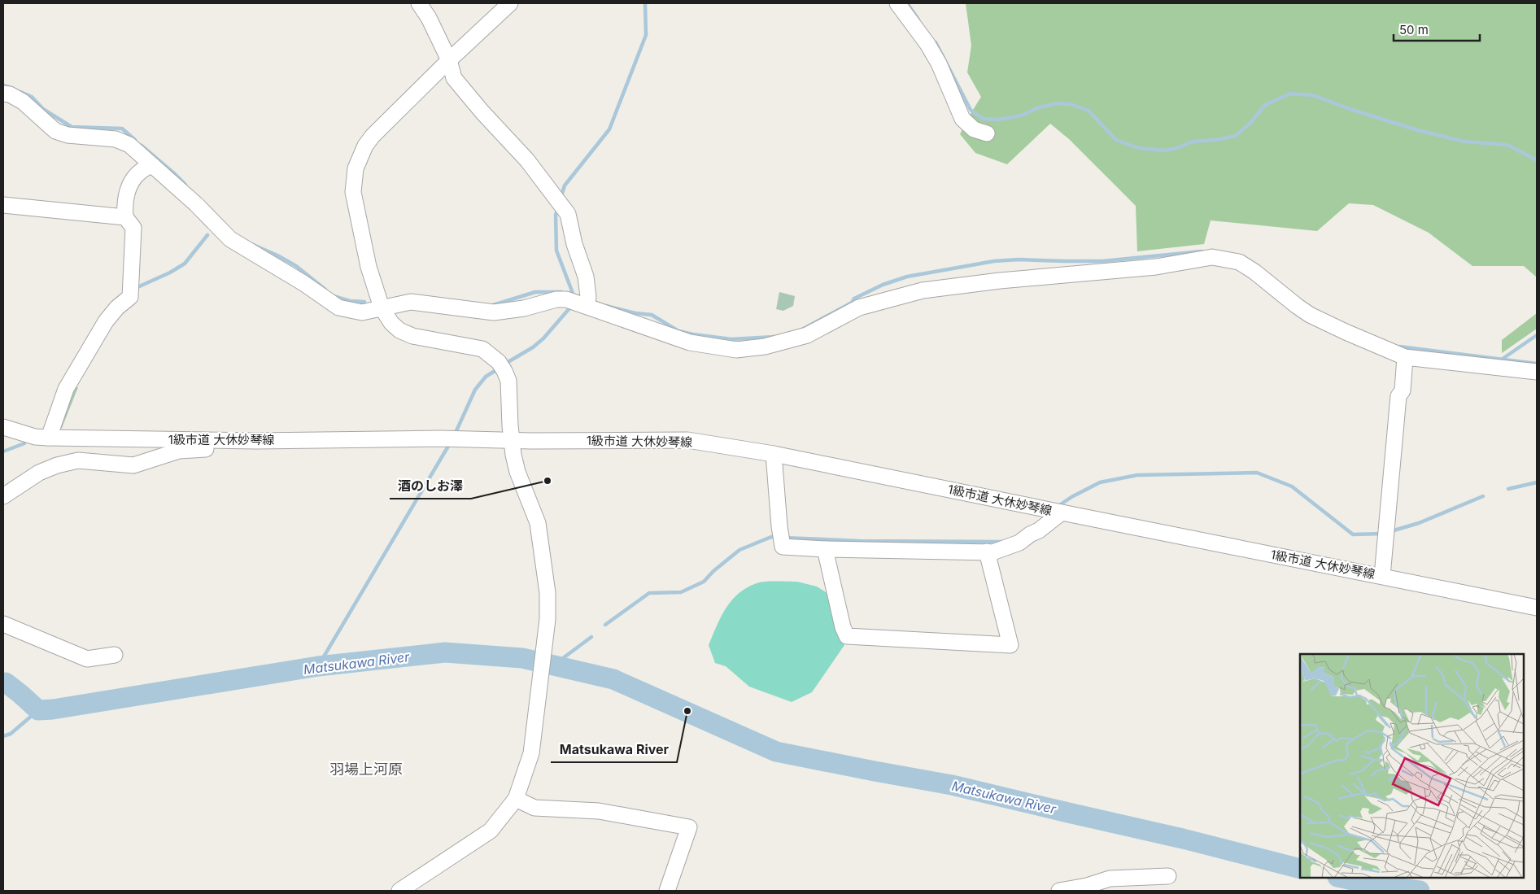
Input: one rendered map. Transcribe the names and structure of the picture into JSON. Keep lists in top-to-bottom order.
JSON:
{
  "streets": {
    "street": ["1級市道 大休妙琴線"]
  },
  "districts": ["羽場上河原"],
  "water": ["Matsukawa River"],
  "places": ["酒のしお澤", "Matsukawa River"],
  "scale_bar": "50 m"
}
